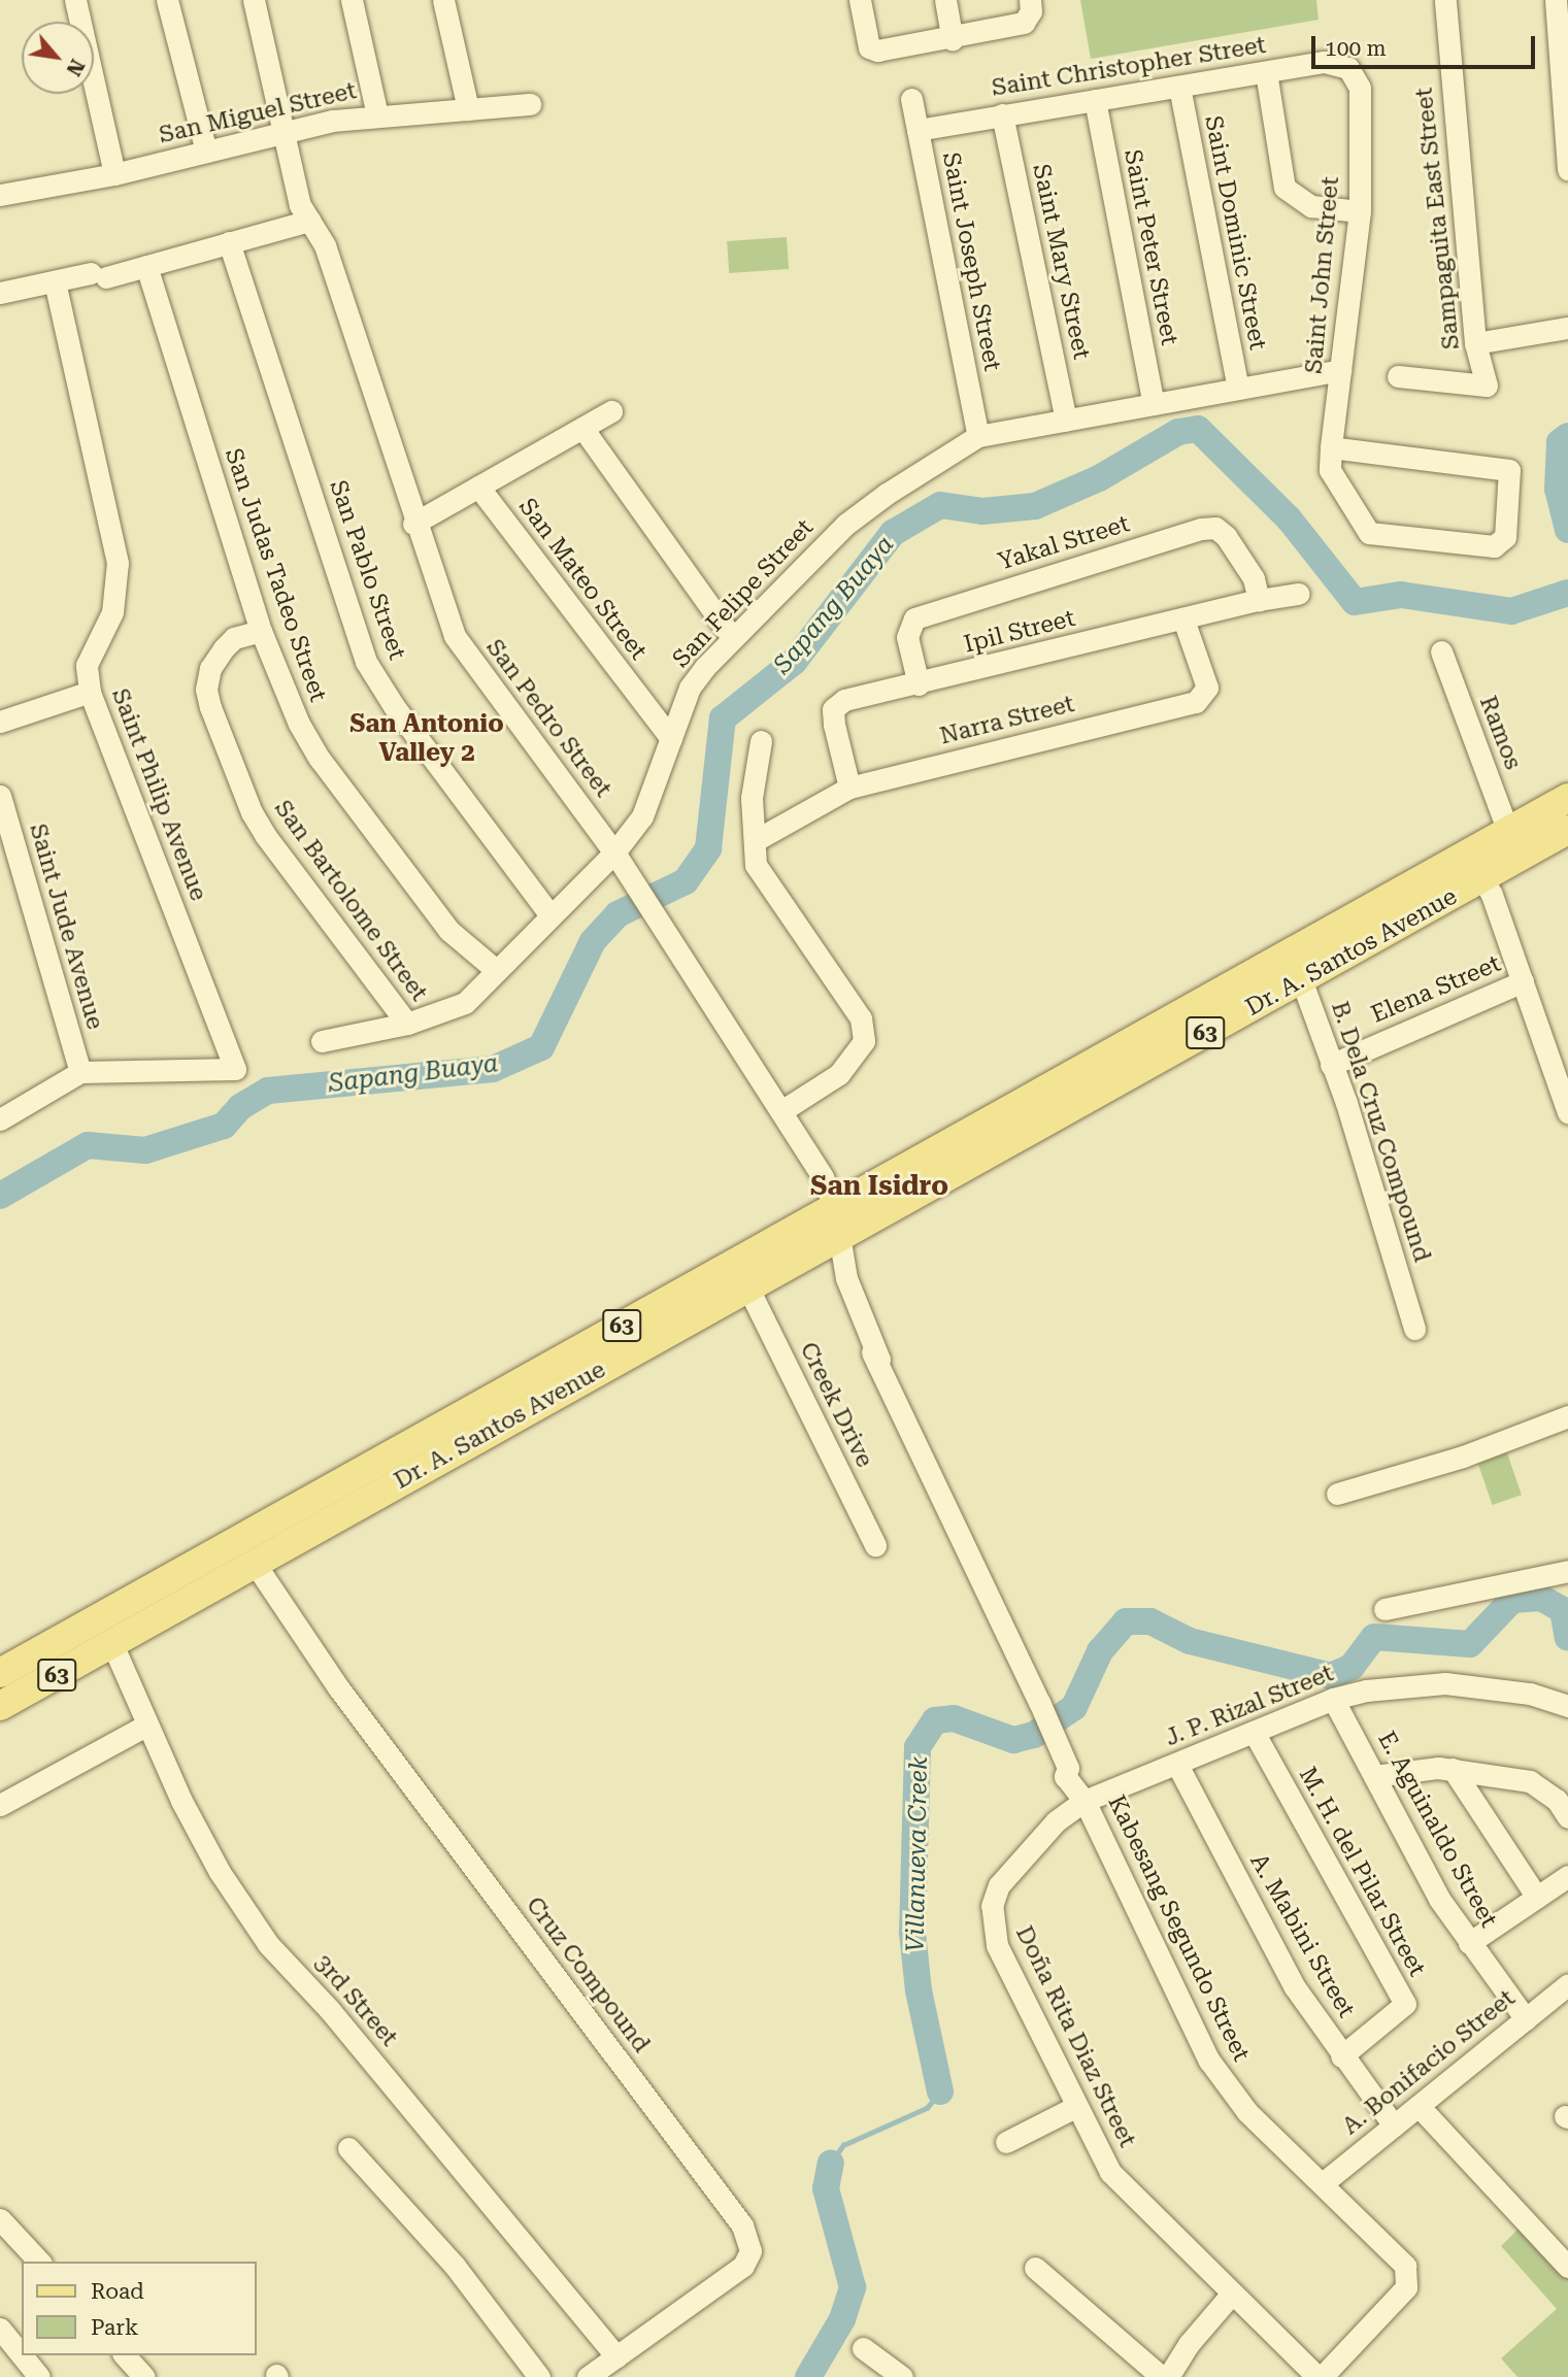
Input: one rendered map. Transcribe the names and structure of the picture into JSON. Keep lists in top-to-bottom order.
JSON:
{
  "streets": {
    "main road": ["Dr. A. Santos Avenue", "63"],
    "street": [
      "Saint Christopher Street",
      "San Miguel Street",
      "Sampaguita East Street",
      "Saint Dominic Street",
      "Saint Peter Street",
      "Saint Joseph Street",
      "Saint Mary Street",
      "Saint John Street",
      "Yakal Street",
      "San Pablo Street",
      "San Judas Tadeo Street",
      "San Mateo Street",
      "San Felipe Street",
      "Ipil Street",
      "San Pedro Street",
      "Narra Street",
      "Ramos",
      "Saint Philip Avenue",
      "San Bartolome Street",
      "Saint Jude Avenue",
      "Elena Street",
      "B. Dela Cruz Compound",
      "Creek Drive",
      "J. P. Rizal Street",
      "E. Aguinaldo Street",
      "M. H. del Pilar Street",
      "Kabesang Segundo Street",
      "A. Mabini Street",
      "Cruz Compound",
      "3rd Street",
      "Doña Rita Diaz Street",
      "A. Bonifacio Street"
    ]
  },
  "crossings": [
    ["Saint Christopher Street", "Saint Dominic Street"],
    ["Saint Christopher Street", "Saint Peter Street"],
    ["Saint Christopher Street", "Saint Joseph Street"],
    ["Saint Christopher Street", "Saint Mary Street"],
    ["Saint Christopher Street", "Saint John Street"],
    ["San Miguel Street", "San Pedro Street"],
    ["Saint Dominic Street", "San Felipe Street"],
    ["Saint Peter Street", "San Felipe Street"],
    ["Saint Joseph Street", "San Felipe Street"],
    ["Saint Mary Street", "San Felipe Street"],
    ["Saint John Street", "San Felipe Street"],
    ["Yakal Street", "Ipil Street"],
    ["San Pablo Street", "San Felipe Street"],
    ["San Judas Tadeo Street", "San Felipe Street"],
    ["San Judas Tadeo Street", "San Bartolome Street"],
    ["San Mateo Street", "San Felipe Street"],
    ["San Felipe Street", "San Pedro Street"],
    ["San Felipe Street", "San Bartolome Street"],
    ["Ipil Street", "Narra Street"],
    ["San Pedro Street", "Dr. A. Santos Avenue"],
    ["San Pedro Street", "Kabesang Segundo Street"],
    ["Ramos", "Dr. A. Santos Avenue"],
    ["Saint Philip Avenue", "Saint Jude Avenue"],
    ["Dr. A. Santos Avenue", "B. Dela Cruz Compound"],
    ["Dr. A. Santos Avenue", "Creek Drive"],
    ["Dr. A. Santos Avenue", "Kabesang Segundo Street"],
    ["Dr. A. Santos Avenue", "Cruz Compound"],
    ["Dr. A. Santos Avenue", "3rd Street"],
    ["Elena Street", "B. Dela Cruz Compound"],
    ["J. P. Rizal Street", "E. Aguinaldo Street"],
    ["J. P. Rizal Street", "M. H. del Pilar Street"],
    ["J. P. Rizal Street", "Kabesang Segundo Street"],
    ["J. P. Rizal Street", "A. Mabini Street"],
    ["J. P. Rizal Street", "Doña Rita Diaz Street"],
    ["E. Aguinaldo Street", "A. Bonifacio Street"],
    ["M. H. del Pilar Street", "A. Mabini Street"],
    ["Kabesang Segundo Street", "Doña Rita Diaz Street"],
    ["Kabesang Segundo Street", "A. Bonifacio Street"],
    ["A. Mabini Street", "A. Bonifacio Street"],
    ["Cruz Compound", "3rd Street"]
  ],
  "districts": ["San Antonio Valley 2", "San Isidro"],
  "water": ["Sapang Buaya", "Villanueva Creek"],
  "legend": ["Road", "Park"],
  "scale_bar": "100 m",
  "north": "bottom right"
}
